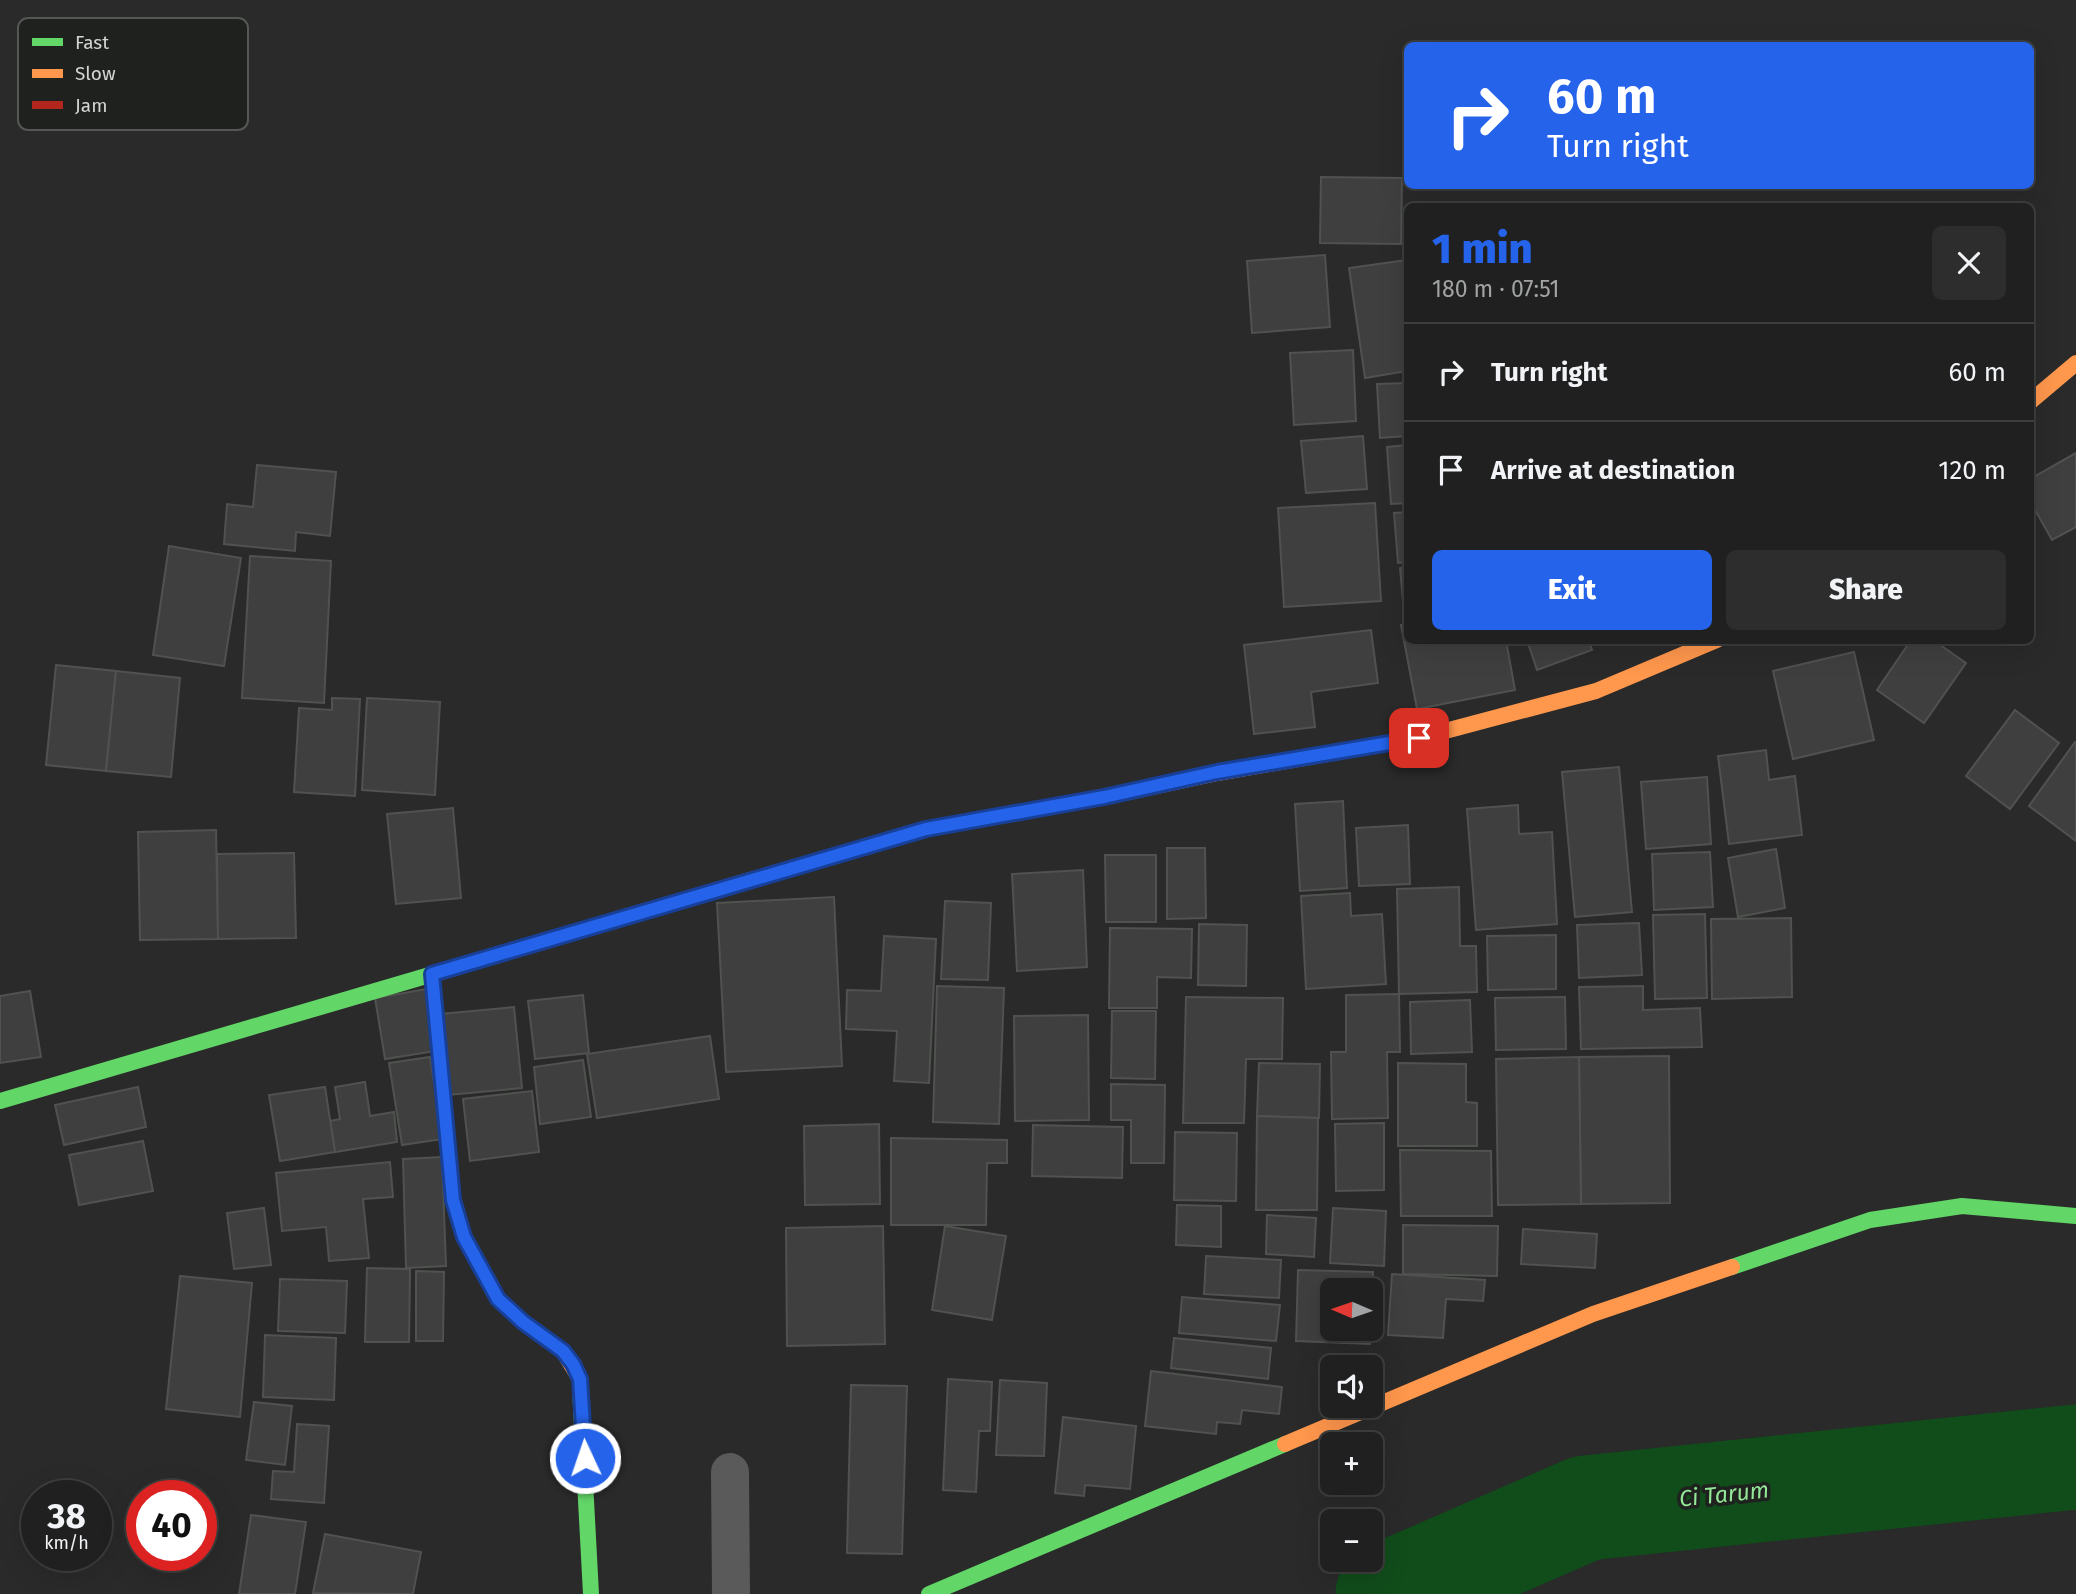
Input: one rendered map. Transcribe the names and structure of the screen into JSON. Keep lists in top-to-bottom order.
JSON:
{
  "water": ["Ci Tarum"],
  "legend": ["Fast", "Slow", "Jam"],
  "north": "left",
  "page": {
    "turn": ["60 m", "Turn right"],
    "heading": ["1 min", "180 m · 07:51"],
    "list": [
      {
        "name": "Turn right",
        "value": "60 m"
      },
      {
        "name": "Arrive at destination",
        "value": "120 m"
      }
    ],
    "buttons": ["Exit", "Share"],
    "map_buttons": ["+", "−"],
    "speed": "38 km/h",
    "limit": "40"
  }
}
